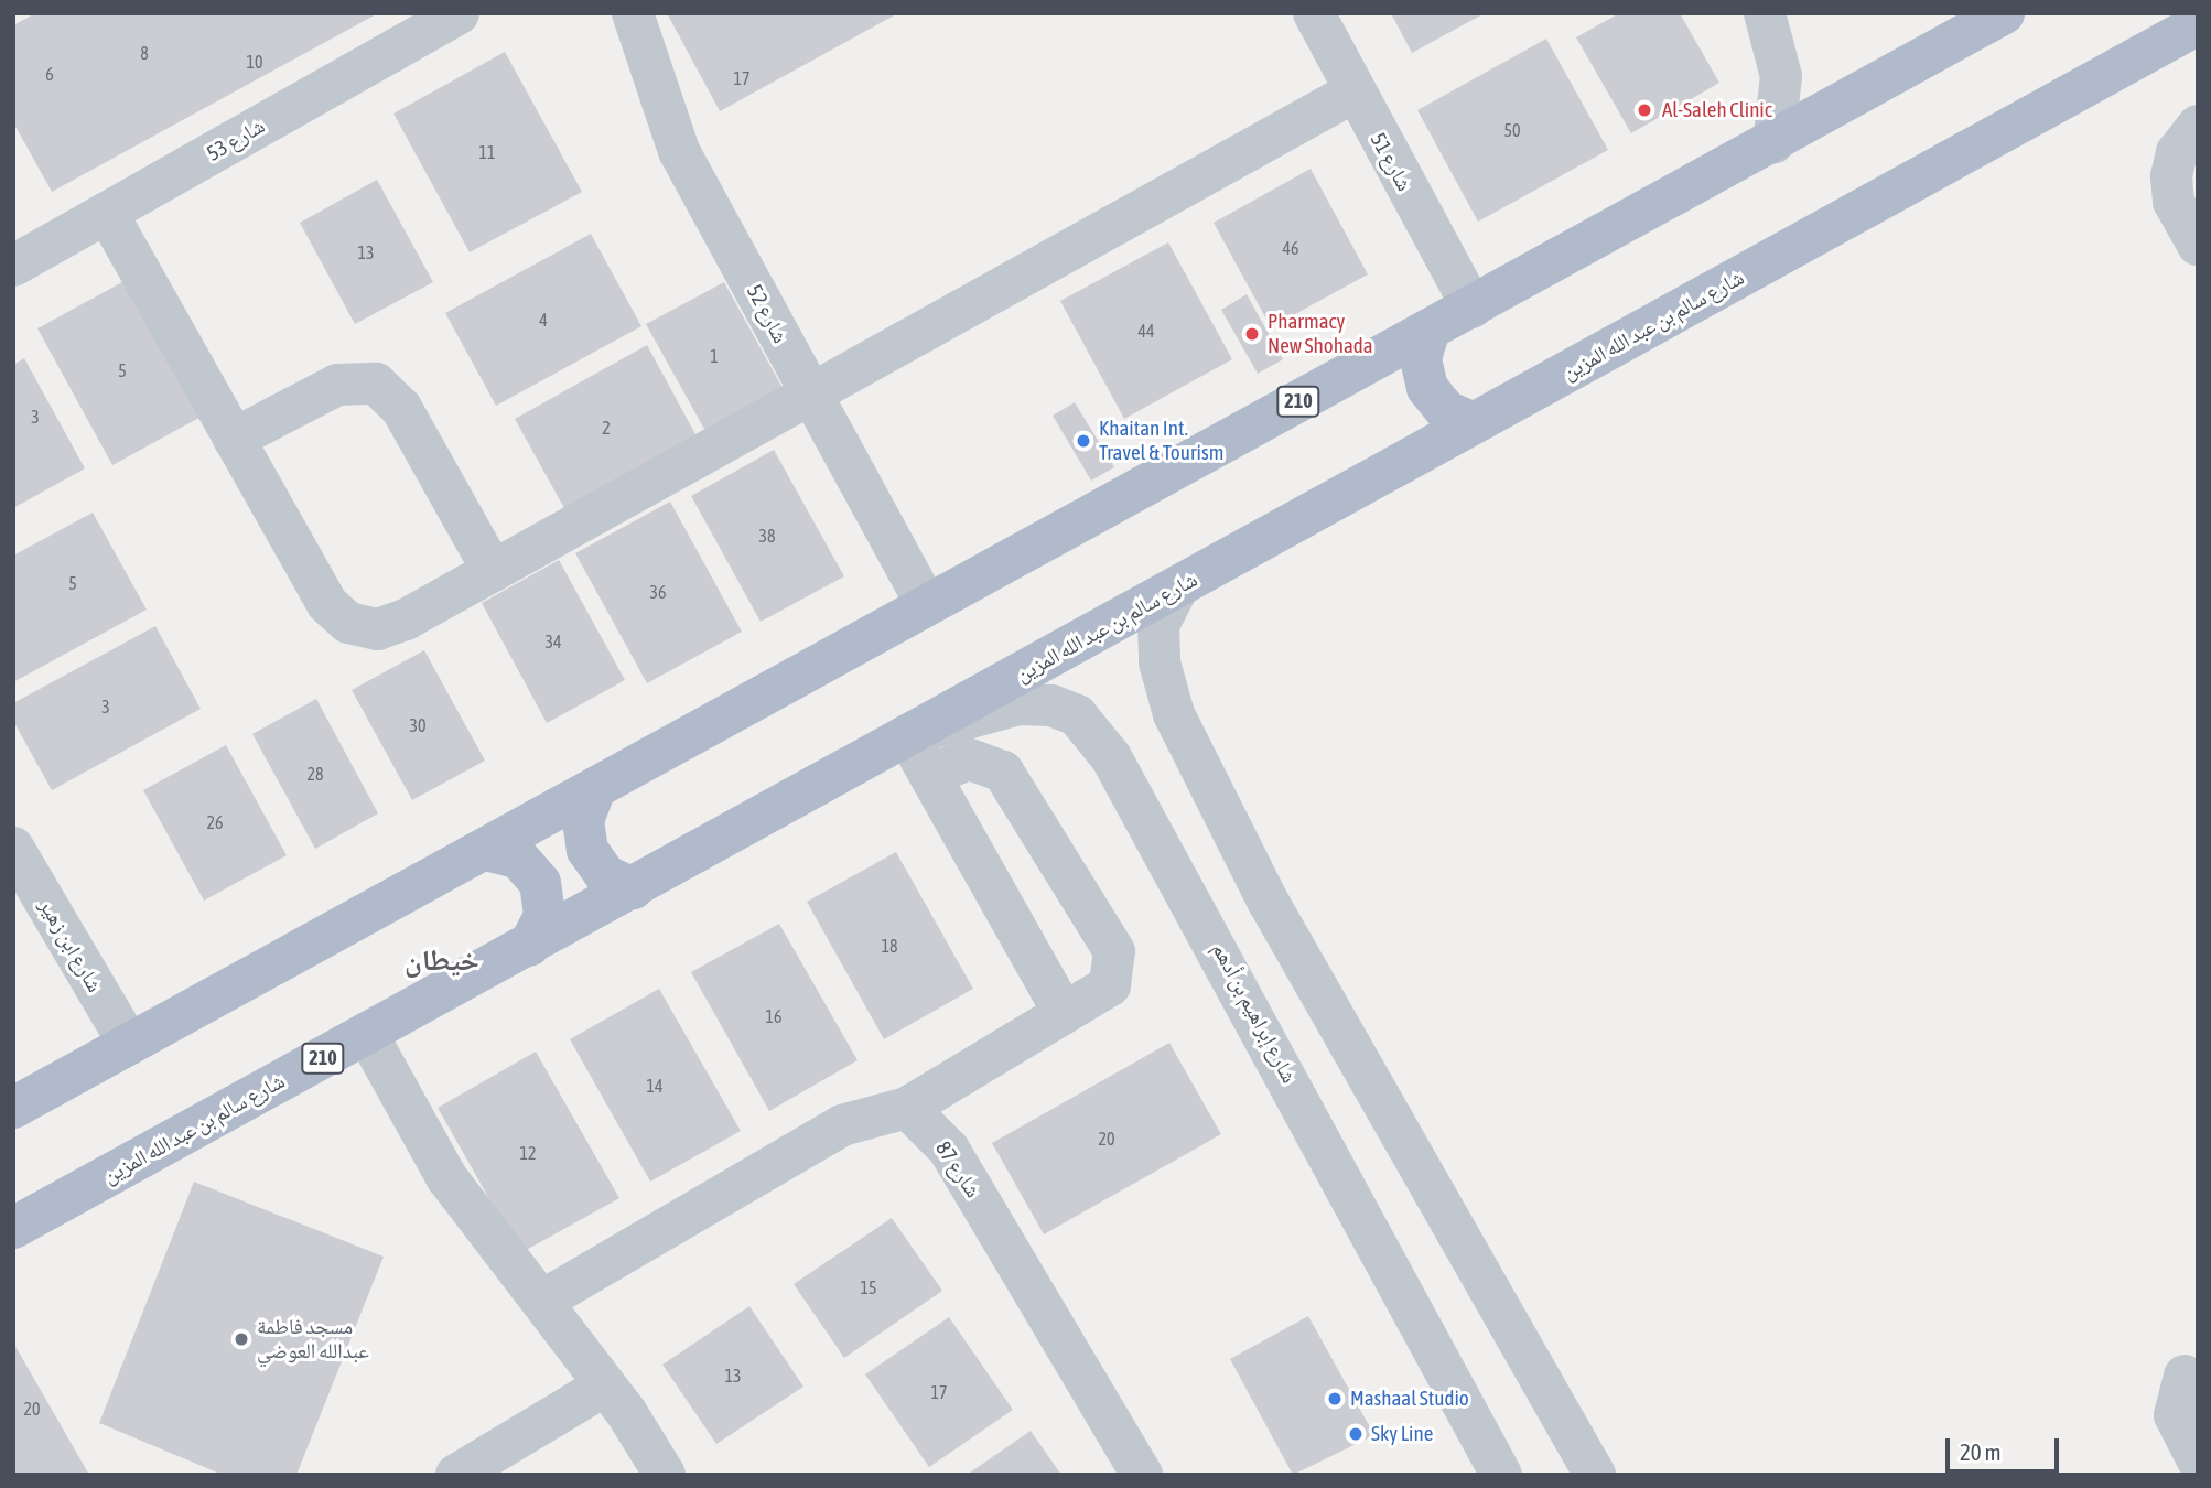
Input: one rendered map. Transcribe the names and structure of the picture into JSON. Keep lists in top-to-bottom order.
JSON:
{
  "streets": {
    "main road": ["شارع سالم بن عبد الله المزين", "210"],
    "street": [
      "شارع 53",
      "51 شارع",
      "شارع 52",
      "شارع ابن زهير",
      "شارع إبراهيم بن أدهم",
      "شارع 87"
    ]
  },
  "crossings": [
    ["51 شارع", "210"],
    ["شارع 52", "210"],
    ["شارع سالم بن عبد الله المزين", "شارع إبراهيم بن أدهم"],
    ["210", "شارع ابن زهير"]
  ],
  "districts": ["خيطان"],
  "places": [
    "Al-Saleh Clinic",
    "Pharmacy New Shohada",
    "Khaitan Int. Travel & Tourism",
    "مسجد فاطمة عبدالله العوضي",
    "Mashaal Studio",
    "Sky Line"
  ],
  "house_numbers": [
    "8",
    "10",
    "6",
    "17",
    "50",
    "11",
    "46",
    "13",
    "4",
    "44",
    "1",
    "5",
    "3",
    "2",
    "38",
    "5",
    "36",
    "34",
    "3",
    "30",
    "28",
    "26",
    "18",
    "16",
    "14",
    "20",
    "12",
    "15",
    "13",
    "17",
    "20"
  ],
  "scale_bar": "20 m"
}
